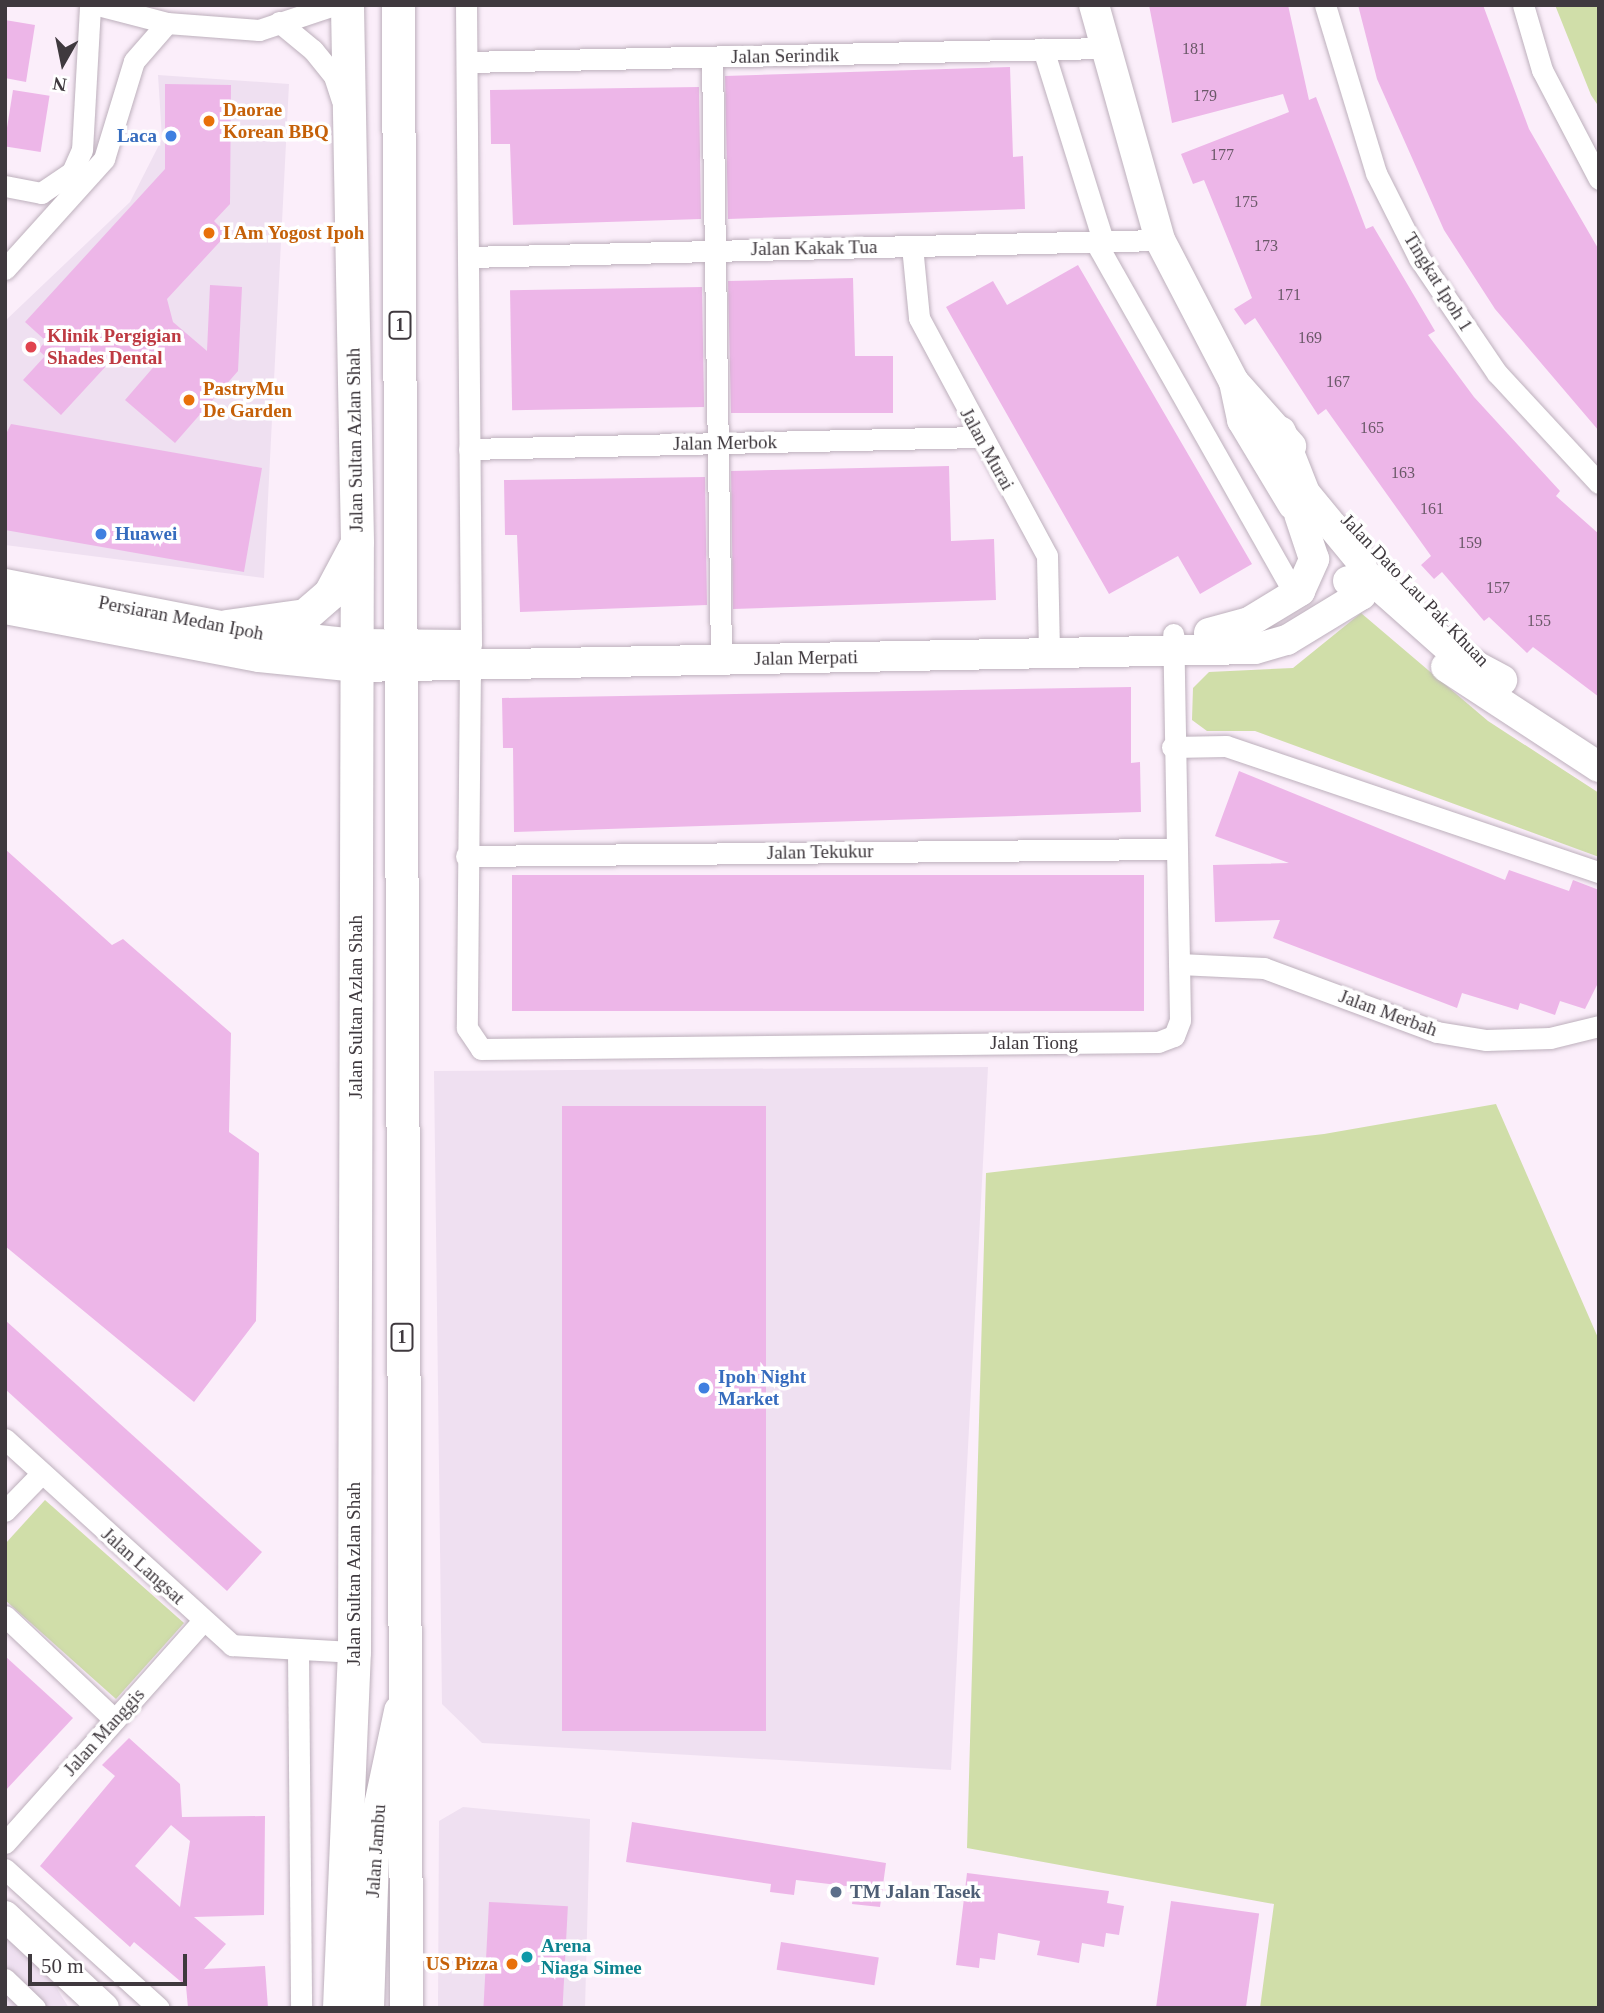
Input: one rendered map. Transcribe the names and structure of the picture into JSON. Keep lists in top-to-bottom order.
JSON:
{
  "streets": {
    "main road": [
      "1",
      "Jalan Sultan Azlan Shah",
      "Jalan Dato Lau Pak Khuan",
      "Persiaran Medan Ipoh",
      "Jalan Merpati",
      "Jalan Jambu"
    ],
    "street": [
      "Jalan Serindik",
      "Jalan Kakak Tua",
      "Tingkat Ipoh 1",
      "Jalan Merbok",
      "Jalan Murai",
      "Jalan Tekukur",
      "Jalan Merbah",
      "Jalan Tiong",
      "Jalan Langsat",
      "Jalan Manggis"
    ]
  },
  "crossings": [
    ["Jalan Serindik", "Jalan Dato Lau Pak Khuan"],
    ["Jalan Kakak Tua", "Jalan Murai"],
    ["Jalan Kakak Tua", "Jalan Dato Lau Pak Khuan"],
    ["1", "Jalan Merpati"],
    ["1", "Jalan Jambu"],
    ["Jalan Sultan Azlan Shah", "Persiaran Medan Ipoh"],
    ["Jalan Sultan Azlan Shah", "Jalan Merpati"],
    ["Jalan Sultan Azlan Shah", "Jalan Langsat"],
    ["Jalan Merbok", "Jalan Murai"],
    ["Jalan Murai", "Jalan Merpati"],
    ["Jalan Dato Lau Pak Khuan", "Jalan Merpati"],
    ["Persiaran Medan Ipoh", "Jalan Merpati"],
    ["Jalan Merpati", "Jalan Tiong"],
    ["Jalan Tekukur", "Jalan Tiong"],
    ["Jalan Merbah", "Jalan Tiong"],
    ["Jalan Langsat", "Jalan Manggis"]
  ],
  "places": [
    "Daorae Korean BBQ",
    "Laca",
    "I Am Yogost Ipoh",
    "Klinik Pergigian Shades Dental",
    "PastryMu De Garden",
    "Huawei",
    "Ipoh Night Market",
    "TM Jalan Tasek",
    "Arena Niaga Simee",
    "US Pizza"
  ],
  "house_numbers": [
    "181",
    "179",
    "177",
    "175",
    "173",
    "171",
    "169",
    "167",
    "165",
    "163",
    "161",
    "159",
    "157",
    "155"
  ],
  "scale_bar": "50 m",
  "north": "bottom"
}
